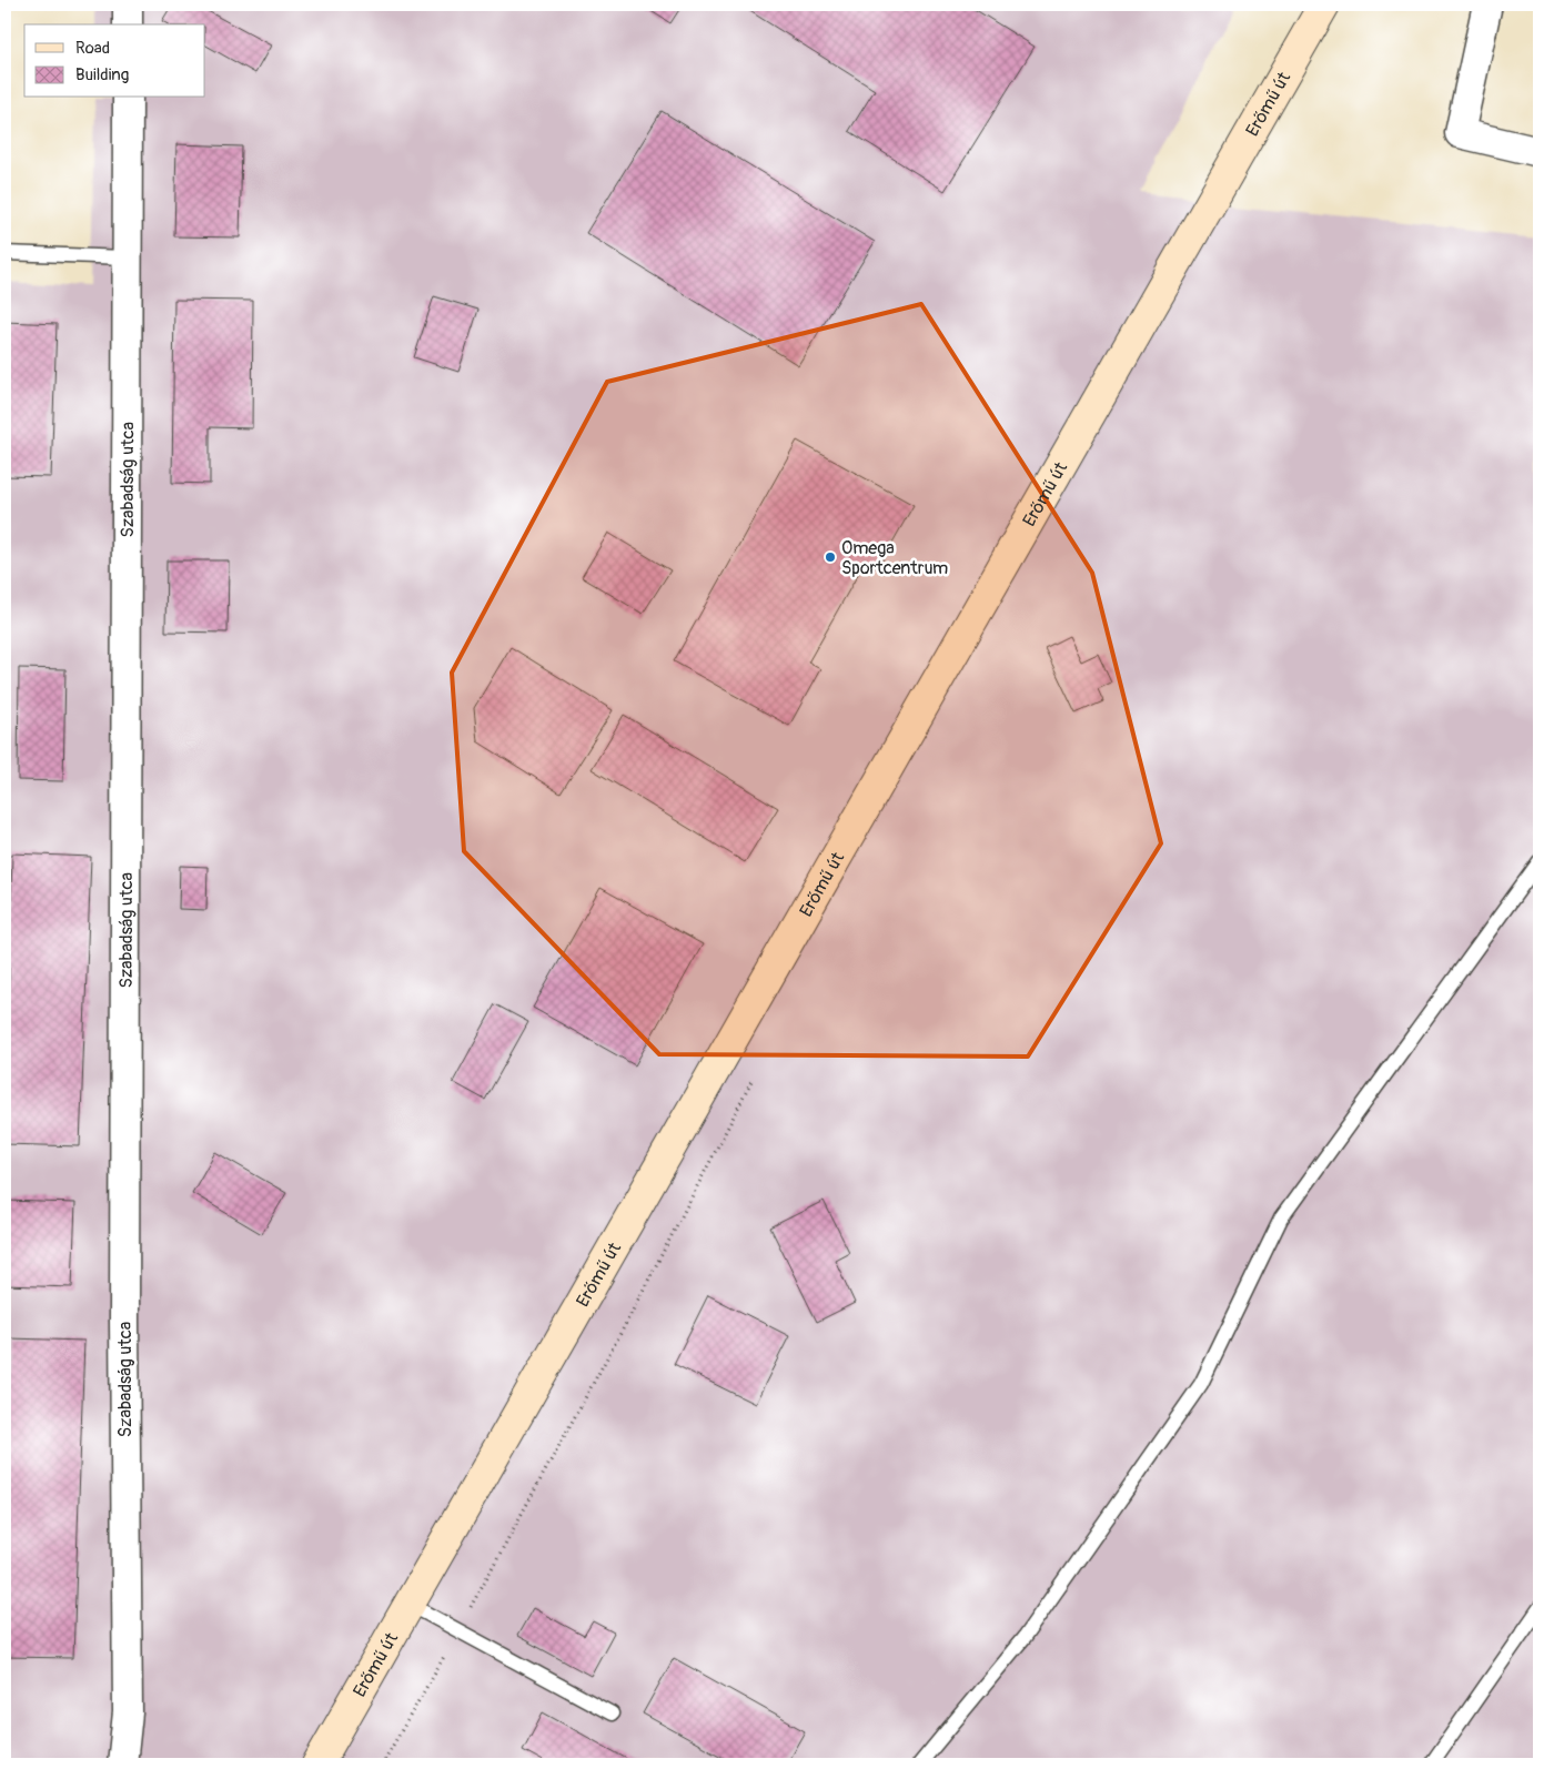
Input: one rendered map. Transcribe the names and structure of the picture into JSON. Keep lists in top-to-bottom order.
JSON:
{
  "streets": {
    "street": ["Erőmű út", "Szabadság utca"]
  },
  "places": ["Omega Sportcentrum"],
  "legend": ["Road", "Building"]
}
